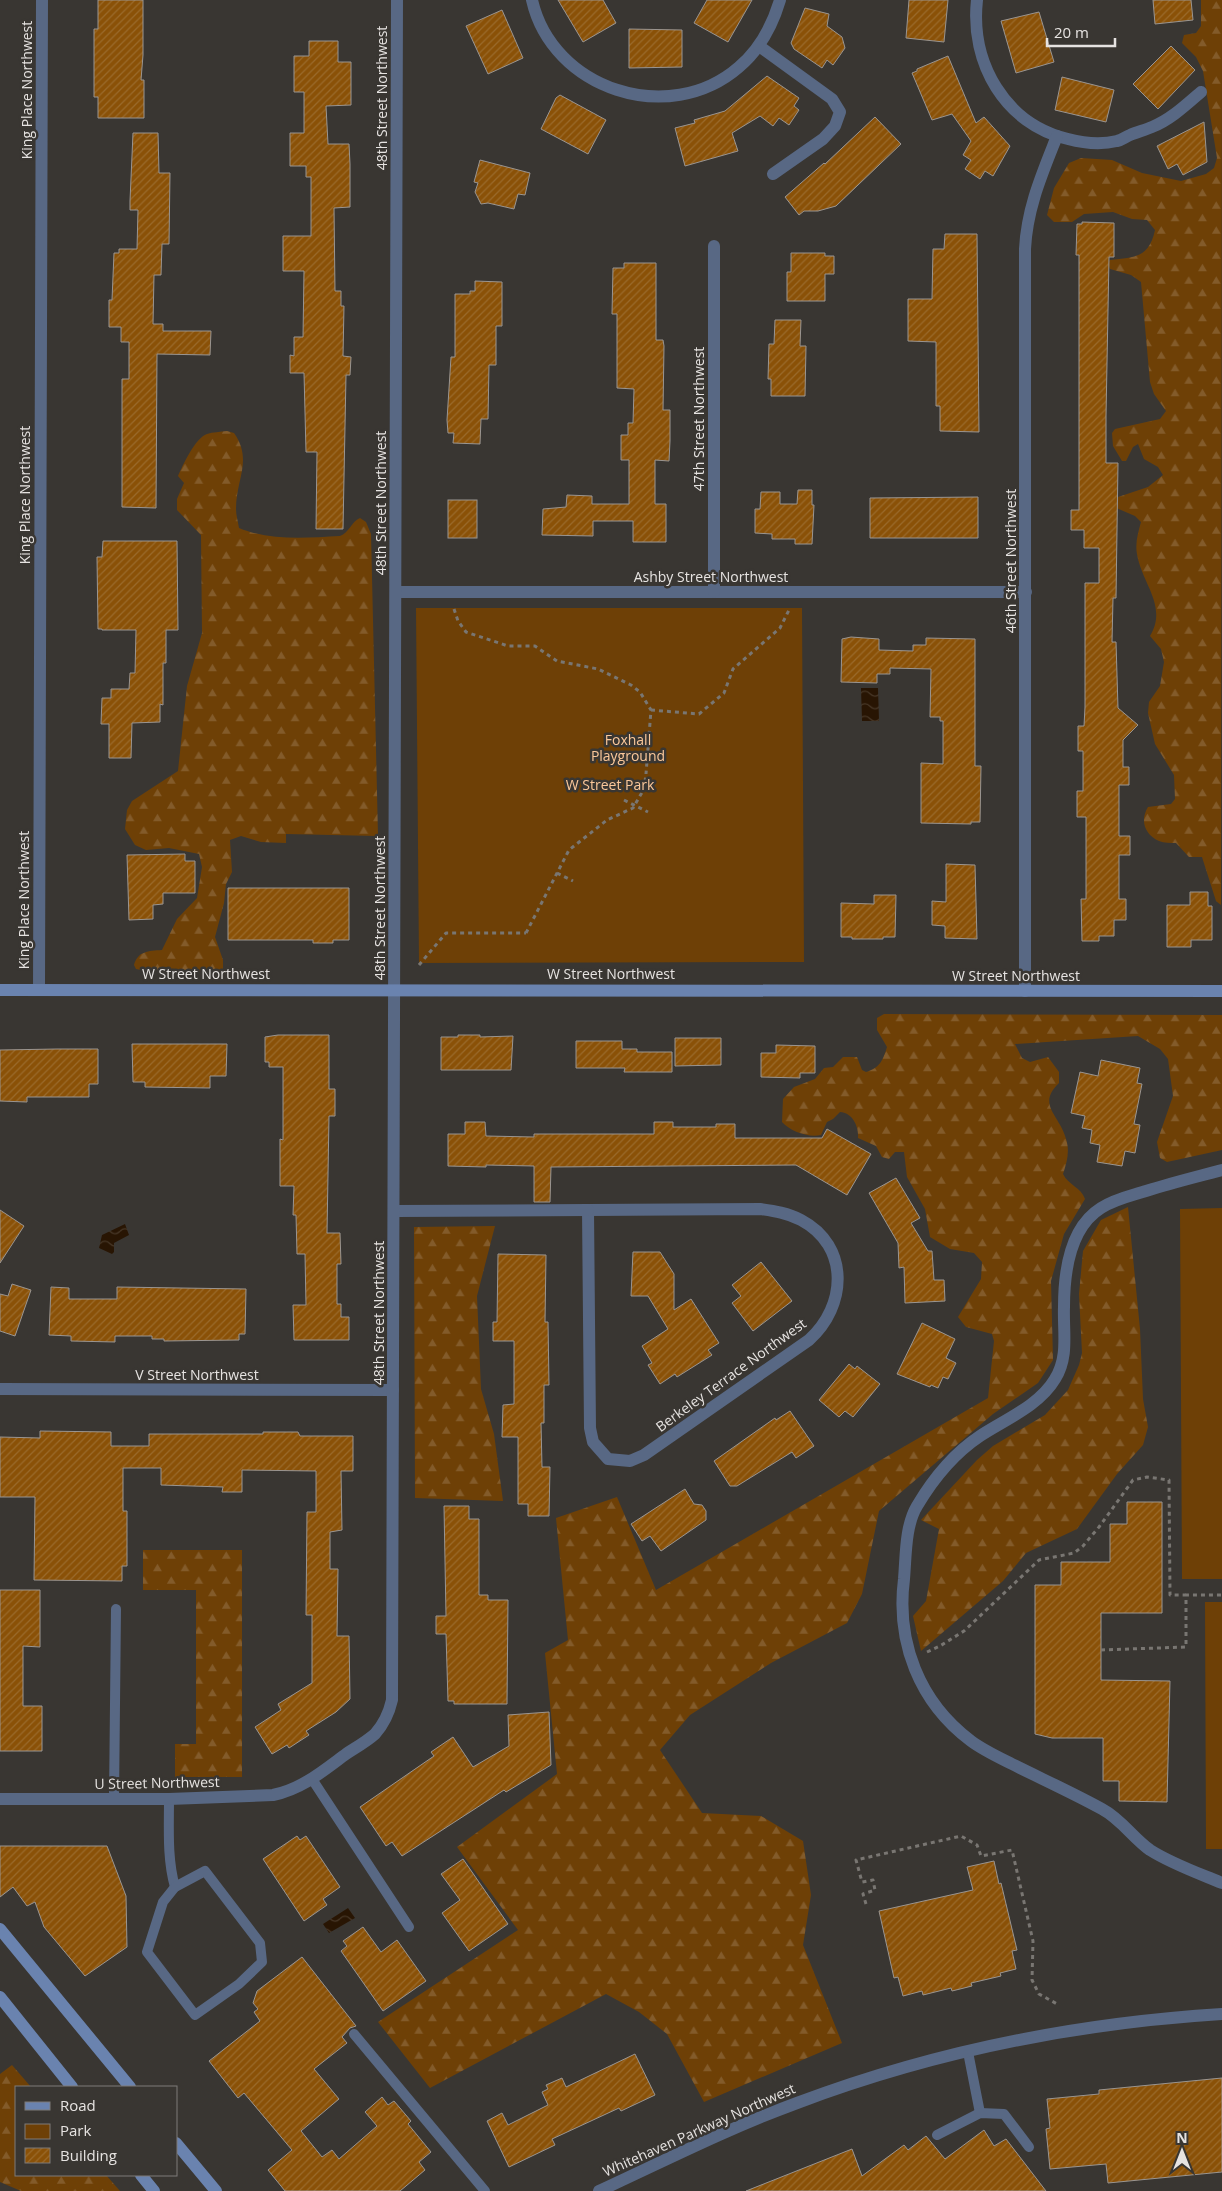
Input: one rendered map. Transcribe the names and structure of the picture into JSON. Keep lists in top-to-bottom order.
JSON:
{
  "streets": {
    "street": [
      "King Place Northwest",
      "48th Street Northwest",
      "47th Street Northwest",
      "46th Street Northwest",
      "Ashby Street Northwest",
      "W Street Northwest",
      "V Street Northwest",
      "Berkeley Terrace Northwest",
      "U Street Northwest",
      "Whitehaven Parkway Northwest"
    ]
  },
  "crossings": [
    ["King Place Northwest", "W Street Northwest"],
    ["48th Street Northwest", "Ashby Street Northwest"],
    ["48th Street Northwest", "W Street Northwest"],
    ["48th Street Northwest", "V Street Northwest"],
    ["48th Street Northwest", "Berkeley Terrace Northwest"],
    ["48th Street Northwest", "U Street Northwest"],
    ["47th Street Northwest", "Ashby Street Northwest"],
    ["46th Street Northwest", "Ashby Street Northwest"],
    ["46th Street Northwest", "W Street Northwest"]
  ],
  "parks": ["Foxhall Playground", "W Street Park"],
  "legend": ["Road", "Park", "Building"],
  "scale_bar": "20 m",
  "north": "top"
}
